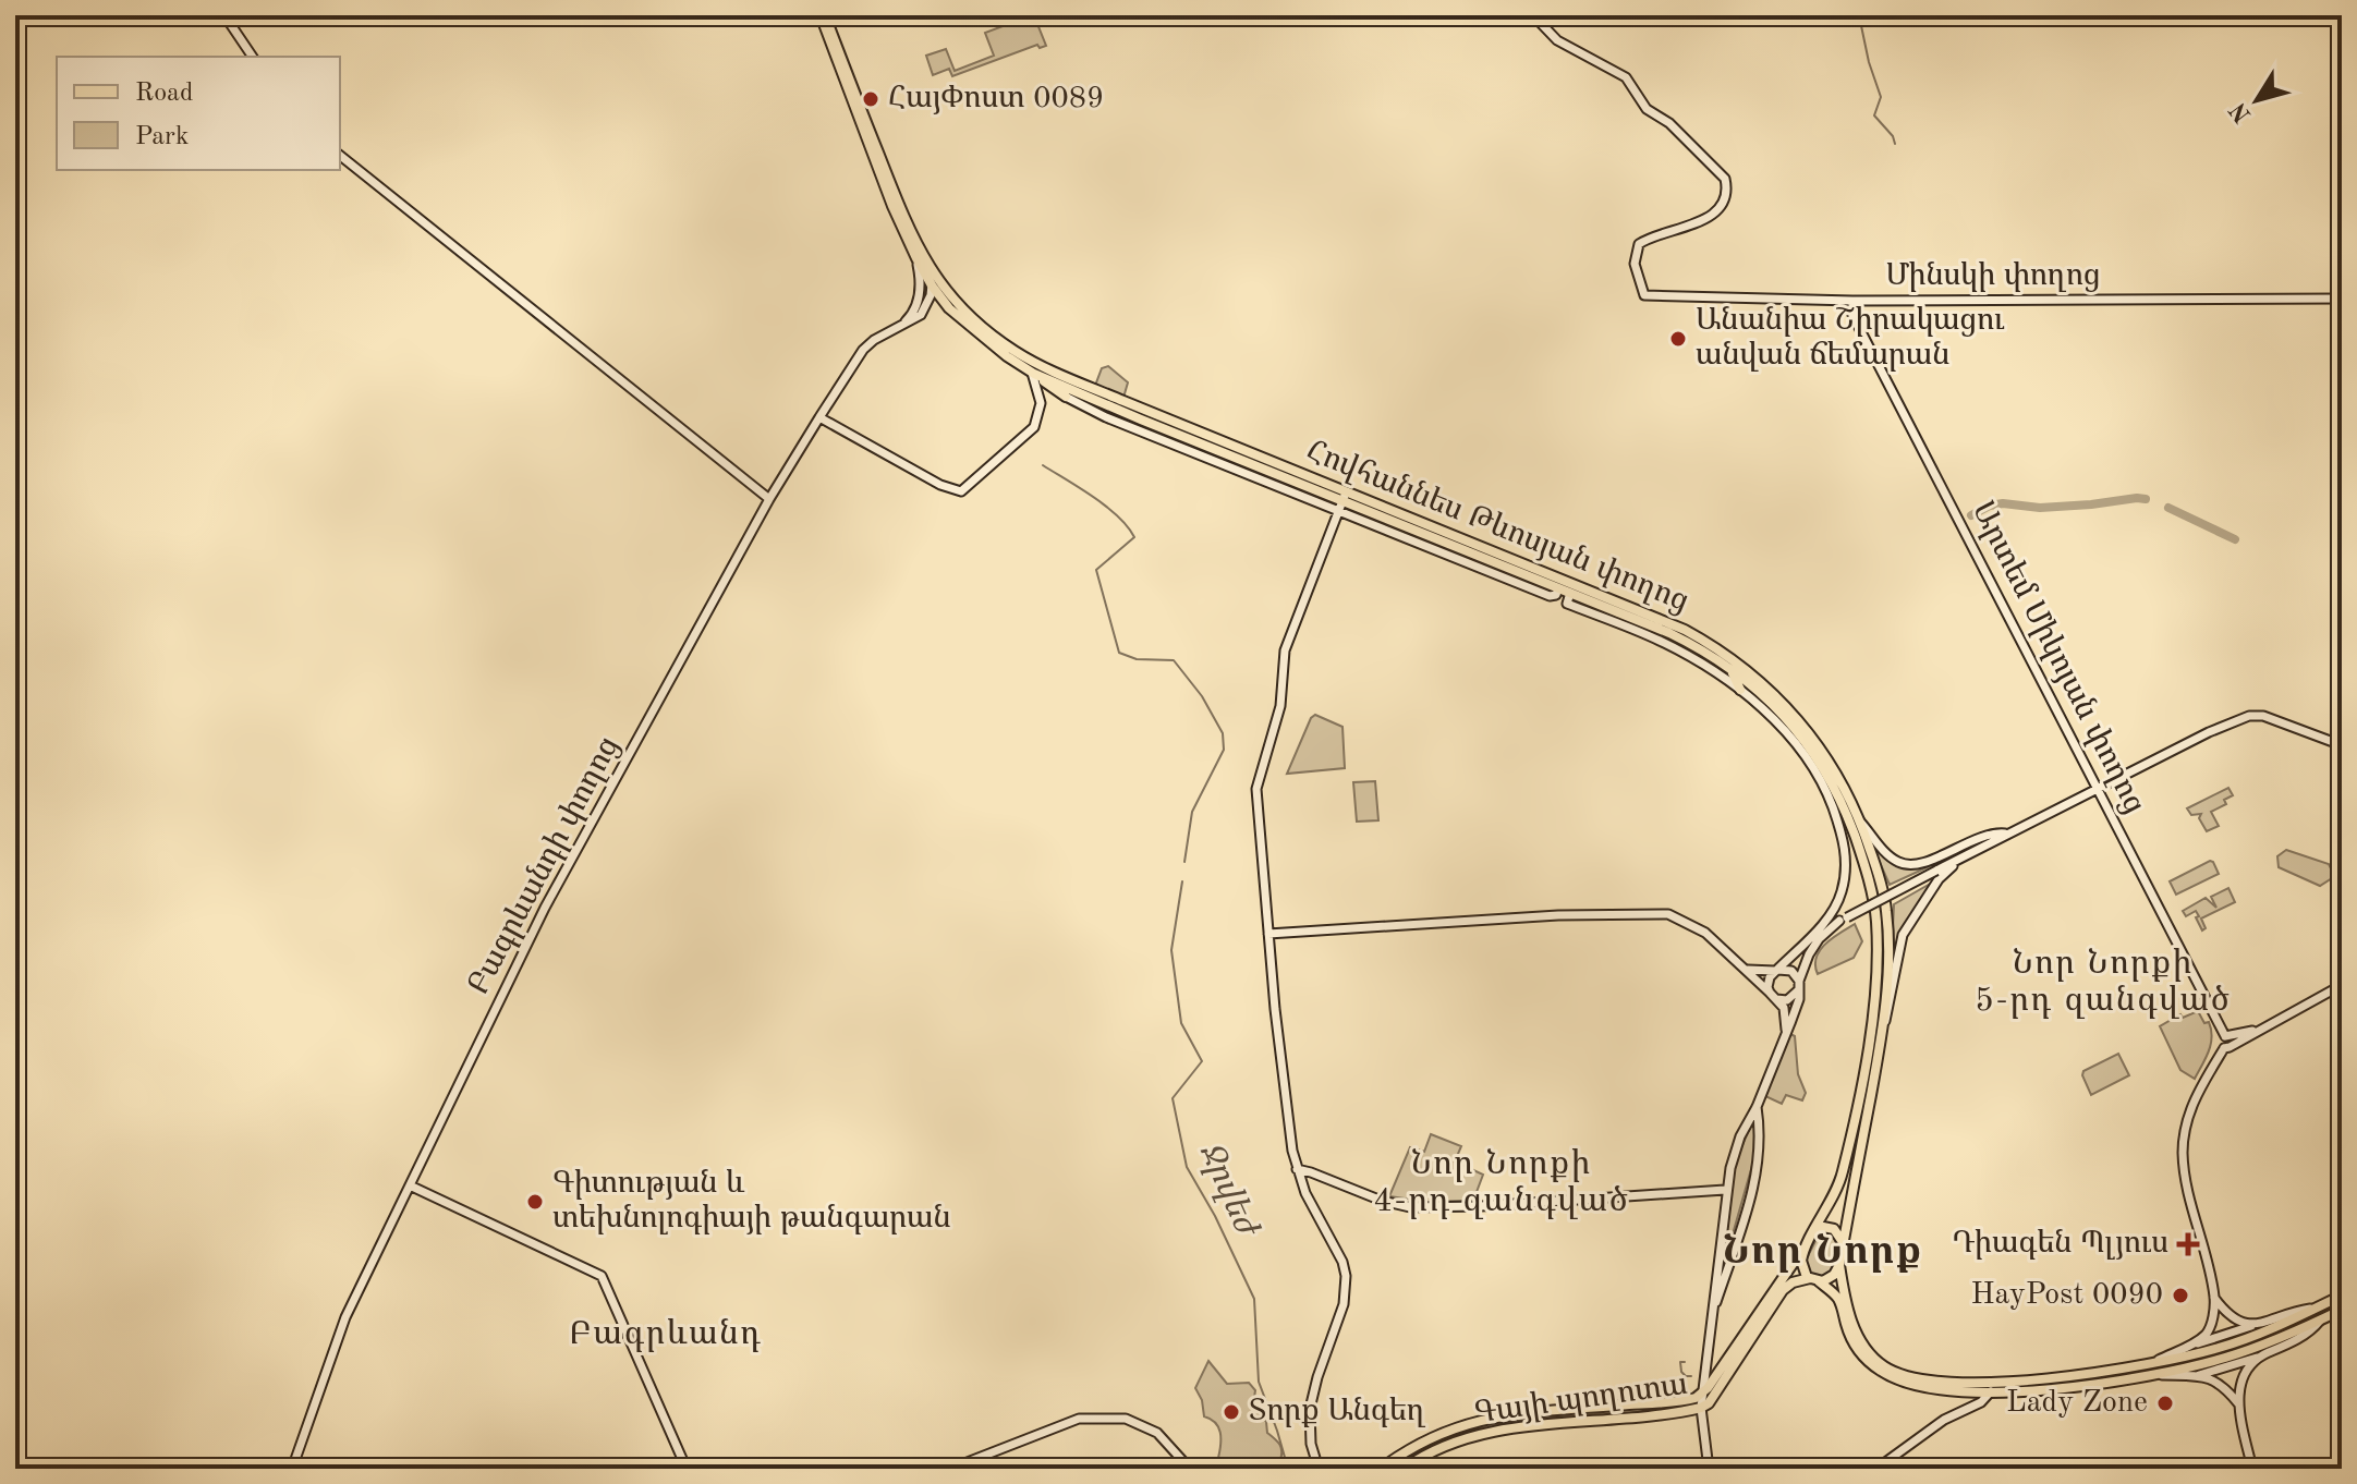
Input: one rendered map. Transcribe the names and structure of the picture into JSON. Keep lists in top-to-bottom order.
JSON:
{
  "streets": {
    "main road": ["Հովհաննես Թևոսյան փողոց", "Գայի պողոտա"],
    "street": ["Մինսկի փողոց", "Արտեմ Միկոյան փողոց", "Բագրևանդի փողոց"]
  },
  "crossings": [
    ["Մինսկի փողոց", "Արտեմ Միկոյան փողոց"],
    ["Հովհաննես Թևոսյան փողոց", "Բագրևանդի փողոց"],
    ["Հովհաննես Թևոսյան փողոց", "Գայի պողոտա"]
  ],
  "districts": [
    "Նոր Նորքի 5-րդ զանգված",
    "Նոր Նորքի 4-րդ զանգված",
    "Նոր Նորք",
    "Բագրևանդ"
  ],
  "water": ["Ջրվեժ"],
  "places": {
    "other": [
      "ՀայՓոստ 0089",
      "Անանիա Շիրակացու անվան ճեմարան",
      "Գիտության և տեխնոլոգիայի թանգարան",
      "HayPost 0090",
      "Lady Zone",
      "Տորք Անգեղ"
    ],
    "health": ["Դիագեն Պլյուս"]
  },
  "legend": ["Road", "Park"],
  "north": "bottom left"
}
